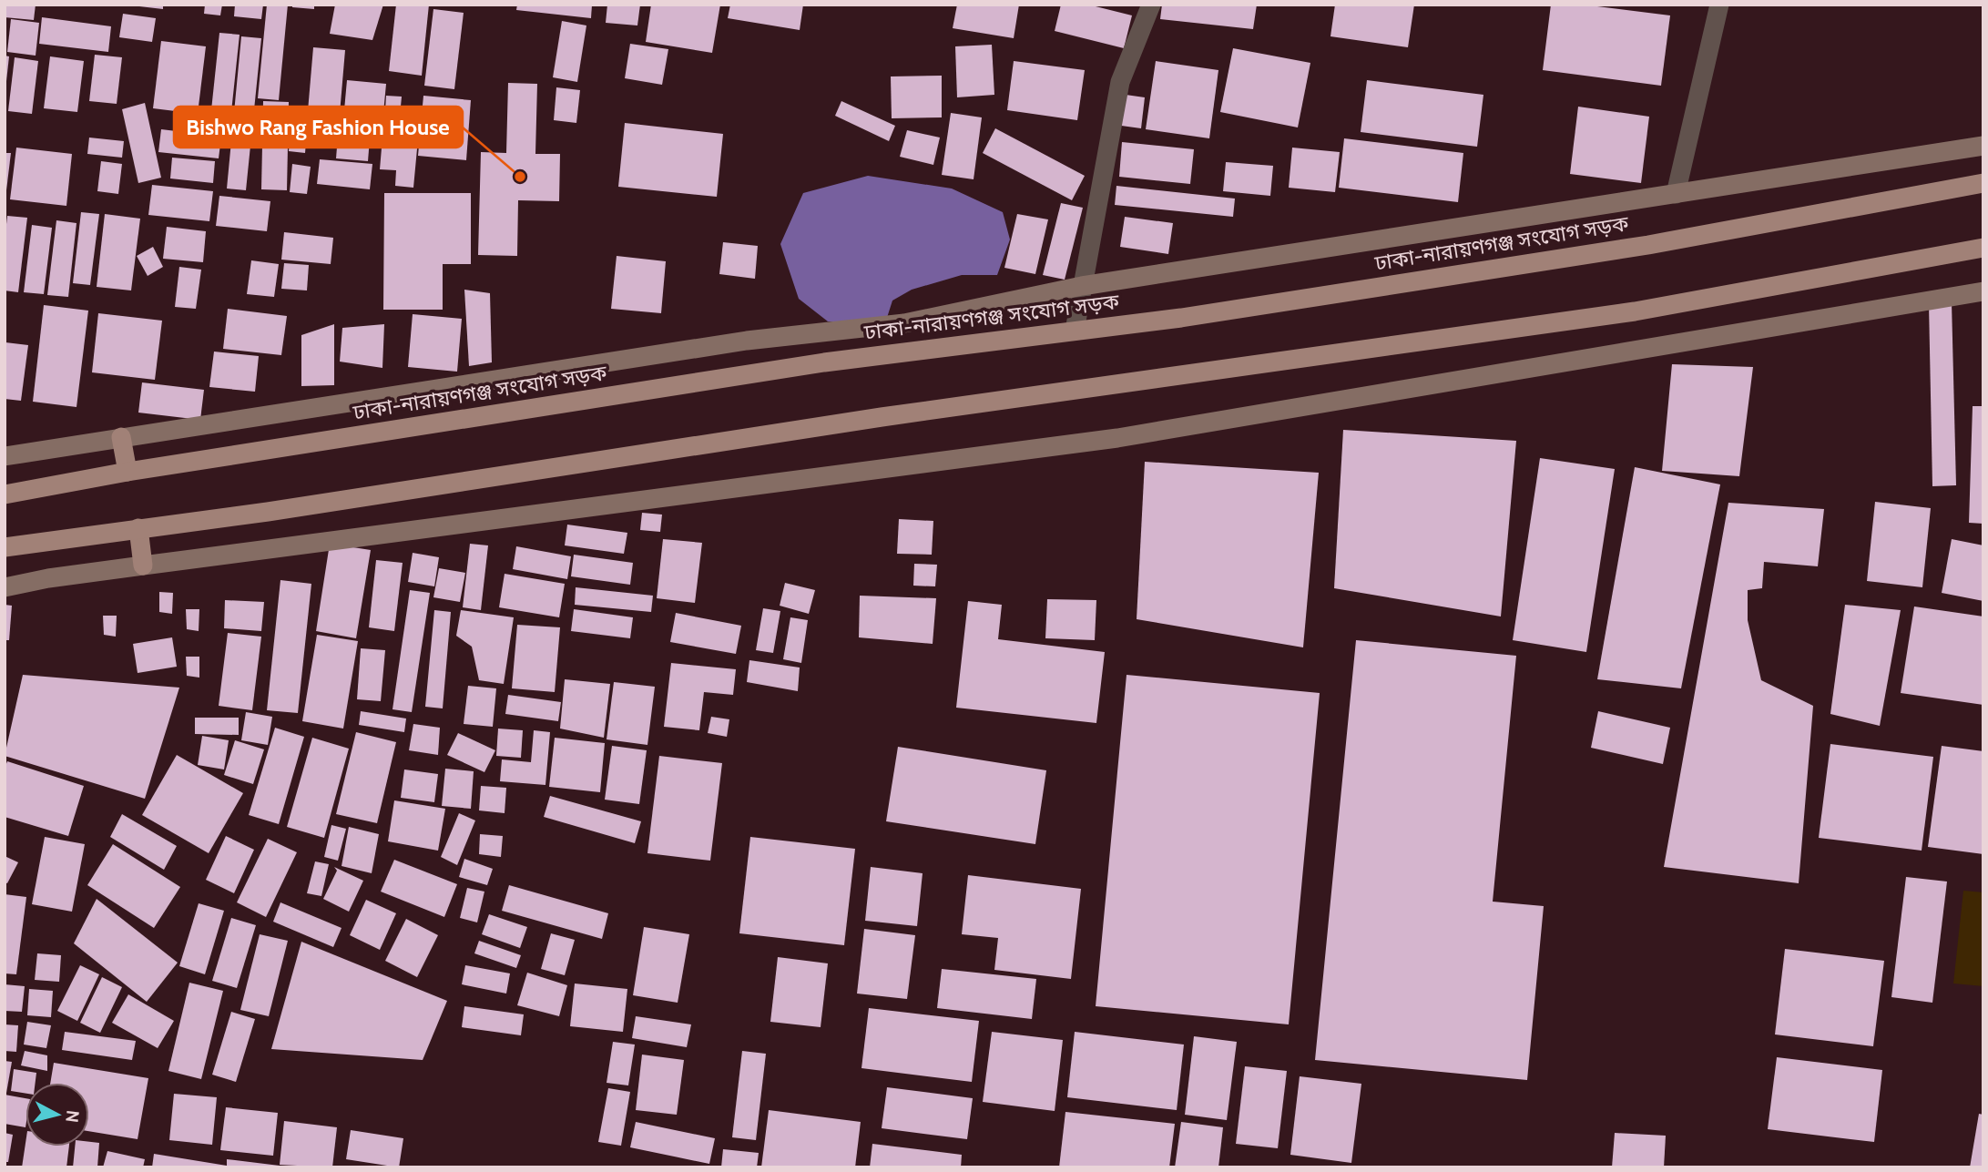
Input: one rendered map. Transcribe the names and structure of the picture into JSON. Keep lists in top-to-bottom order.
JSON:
{
  "streets": {
    "main road": ["ঢাকা-নারায়ণগঞ্জ সংযোগ সড়ক"]
  },
  "places": ["Bishwo Rang Fashion House"],
  "north": "right"
}
